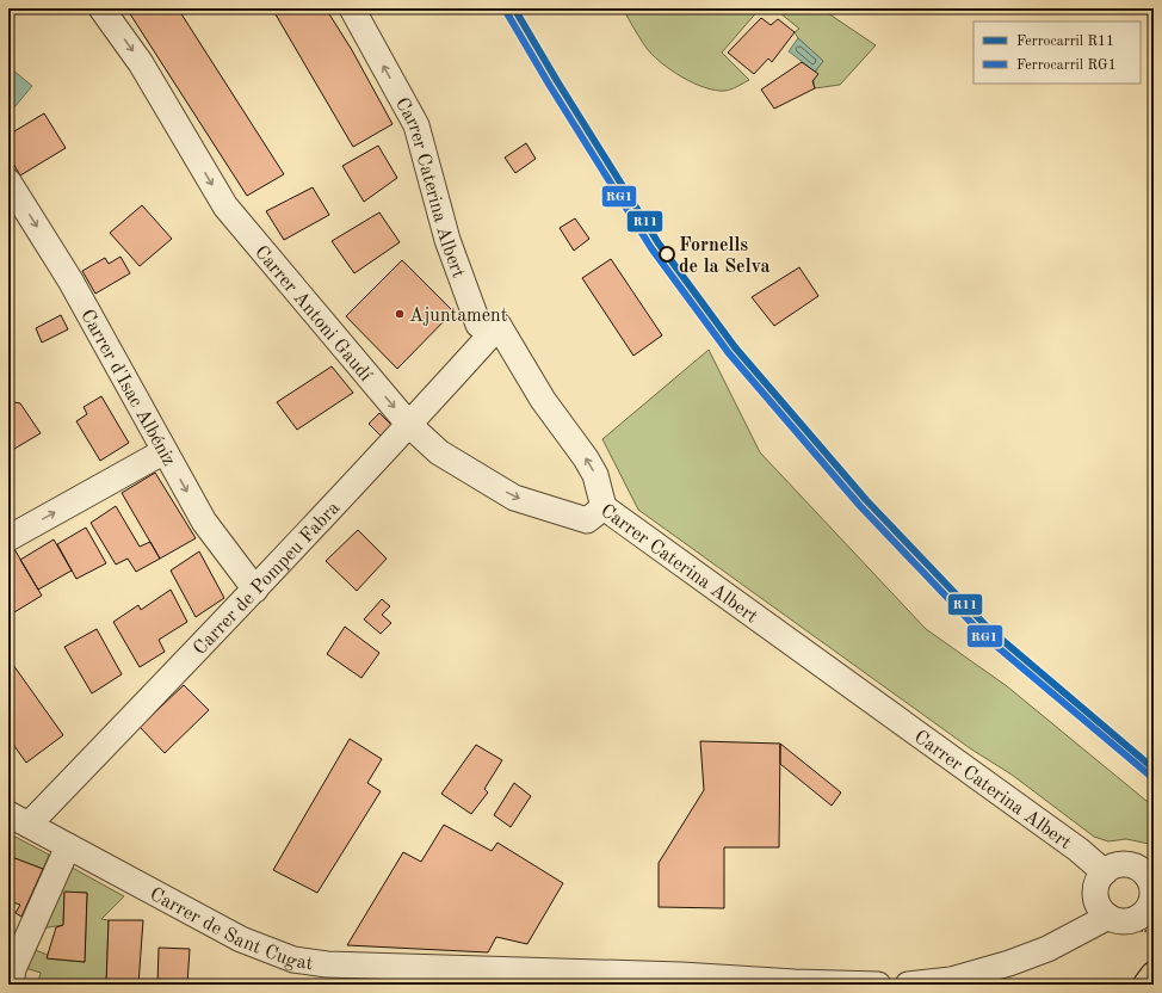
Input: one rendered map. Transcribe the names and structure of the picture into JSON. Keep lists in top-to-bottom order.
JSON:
{
  "streets": {
    "street": [
      "Carrer Caterina Albert",
      "Carrer Antoni Gaudí",
      "Carrer d'Isac Albéniz",
      "Carrer de Pompeu Fabra",
      "Carrer de Sant Cugat"
    ]
  },
  "crossings": [
    ["Carrer Caterina Albert", "Carrer Antoni Gaudí"],
    ["Carrer Caterina Albert", "Carrer de Pompeu Fabra"],
    ["Carrer Antoni Gaudí", "Carrer de Pompeu Fabra"],
    ["Carrer d'Isac Albéniz", "Carrer de Pompeu Fabra"],
    ["Carrer de Pompeu Fabra", "Carrer de Sant Cugat"]
  ],
  "one_way": ["Carrer Caterina Albert", "Carrer Antoni Gaudí", "Carrer d'Isac Albéniz"],
  "places": ["Fornells de la Selva", "Ajuntament"],
  "lines": ["rail line R11", "rail line RG1"],
  "legend": ["Ferrocarril R11", "Ferrocarril RG1"]
}
